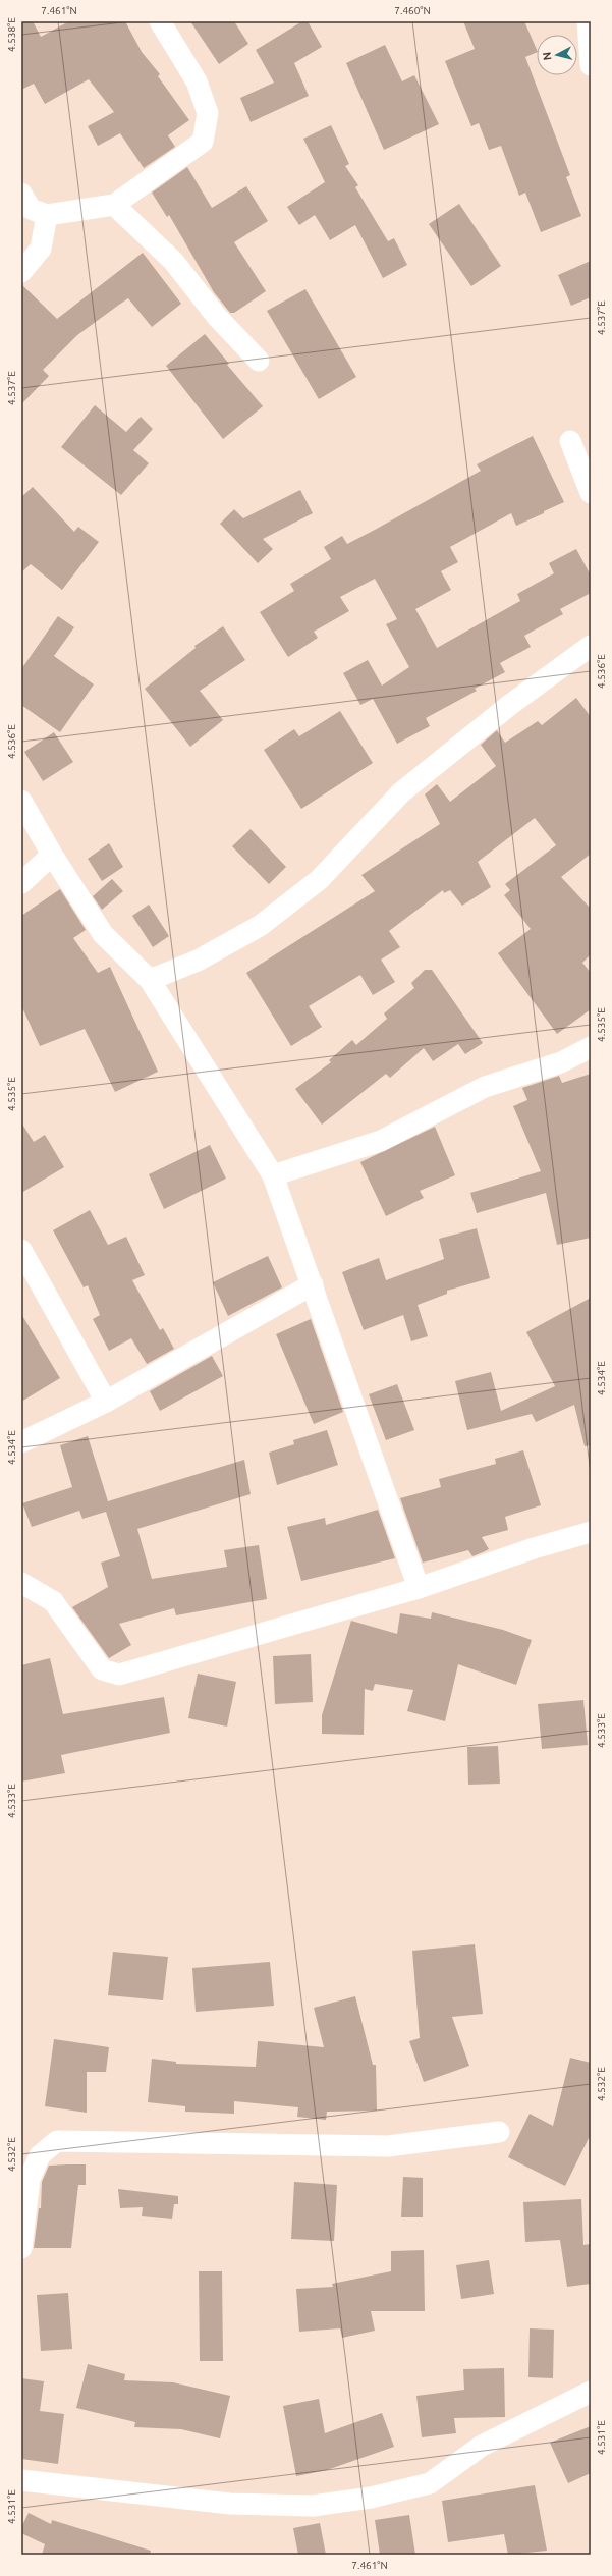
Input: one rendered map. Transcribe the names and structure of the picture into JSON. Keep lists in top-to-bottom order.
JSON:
{
  "north": "left",
  "coordinates": [
    "7.461°N",
    "7.460°N",
    "4.538°E",
    "4.537°E",
    "4.536°E",
    "4.535°E",
    "4.534°E",
    "4.533°E",
    "4.532°E",
    "4.531°E"
  ]
}
